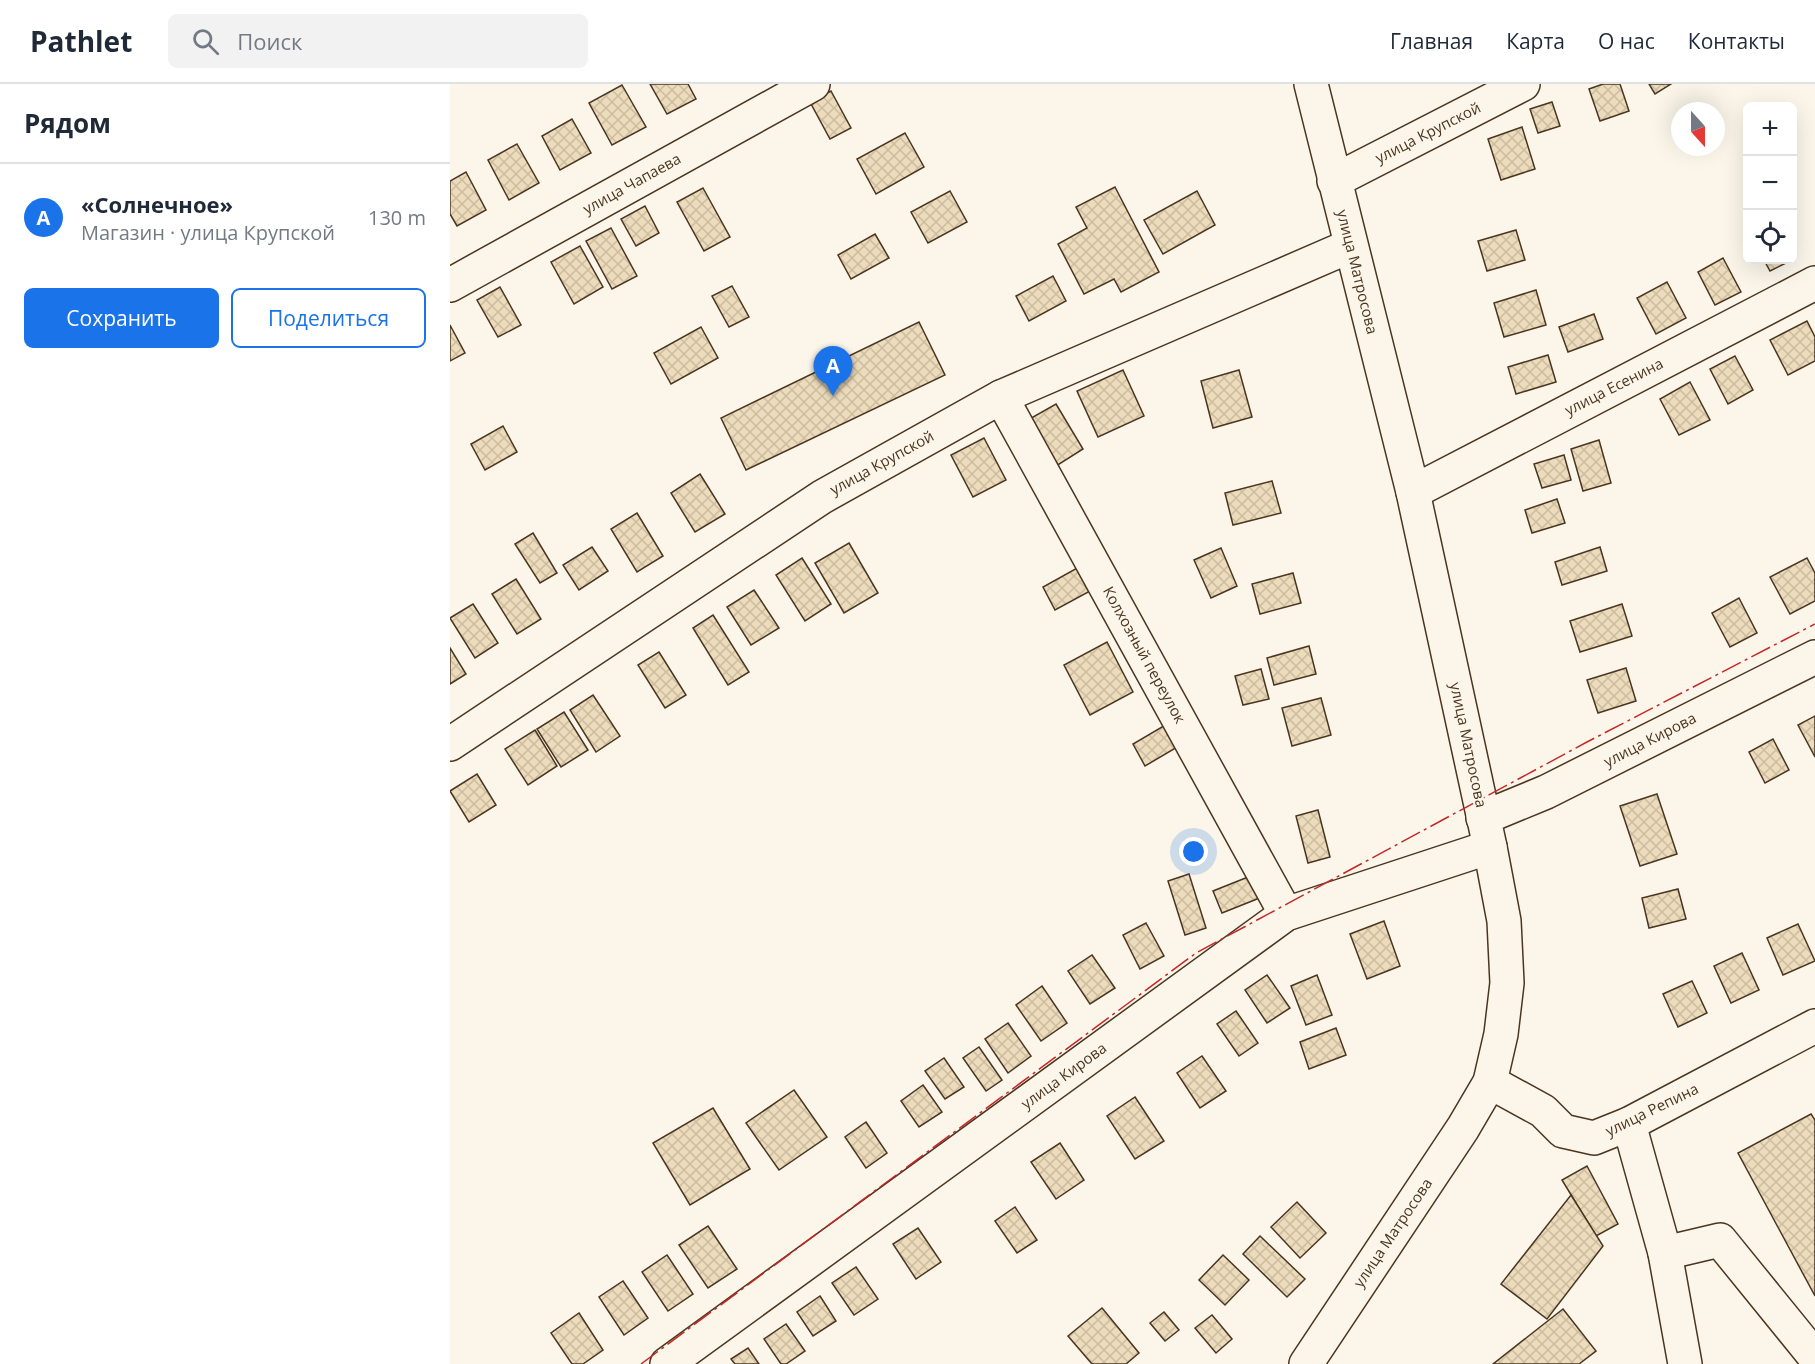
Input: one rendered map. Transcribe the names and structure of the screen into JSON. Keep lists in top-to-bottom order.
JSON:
{
  "streets": {
    "street": [
      "улица Крупской",
      "улица Чапаева",
      "улица Матросова",
      "улица Есенина",
      "Колхозный переулок",
      "улица Кирова",
      "улица Репина"
    ]
  },
  "crossings": [
    ["улица Крупской", "улица Матросова"],
    ["улица Крупской", "Колхозный переулок"],
    ["улица Матросова", "улица Есенина"],
    ["улица Матросова", "улица Кирова"],
    ["улица Матросова", "улица Репина"],
    ["Колхозный переулок", "улица Кирова"]
  ],
  "north": "bottom",
  "page": {
    "header": "Pathlet",
    "search": "Поиск",
    "nav": [
      "Главная",
      "Карта",
      "О нас",
      "Контакты"
    ],
    "heading": "Рядом",
    "map_buttons": ["+", "−"],
    "list": [
      {
        "mark": "A",
        "name": "«Солнечное»",
        "note": "Магазин · улица Крупской",
        "value": "130 m"
      }
    ],
    "buttons": ["Сохранить", "Поделиться"],
    "pins": "A"
  }
}
